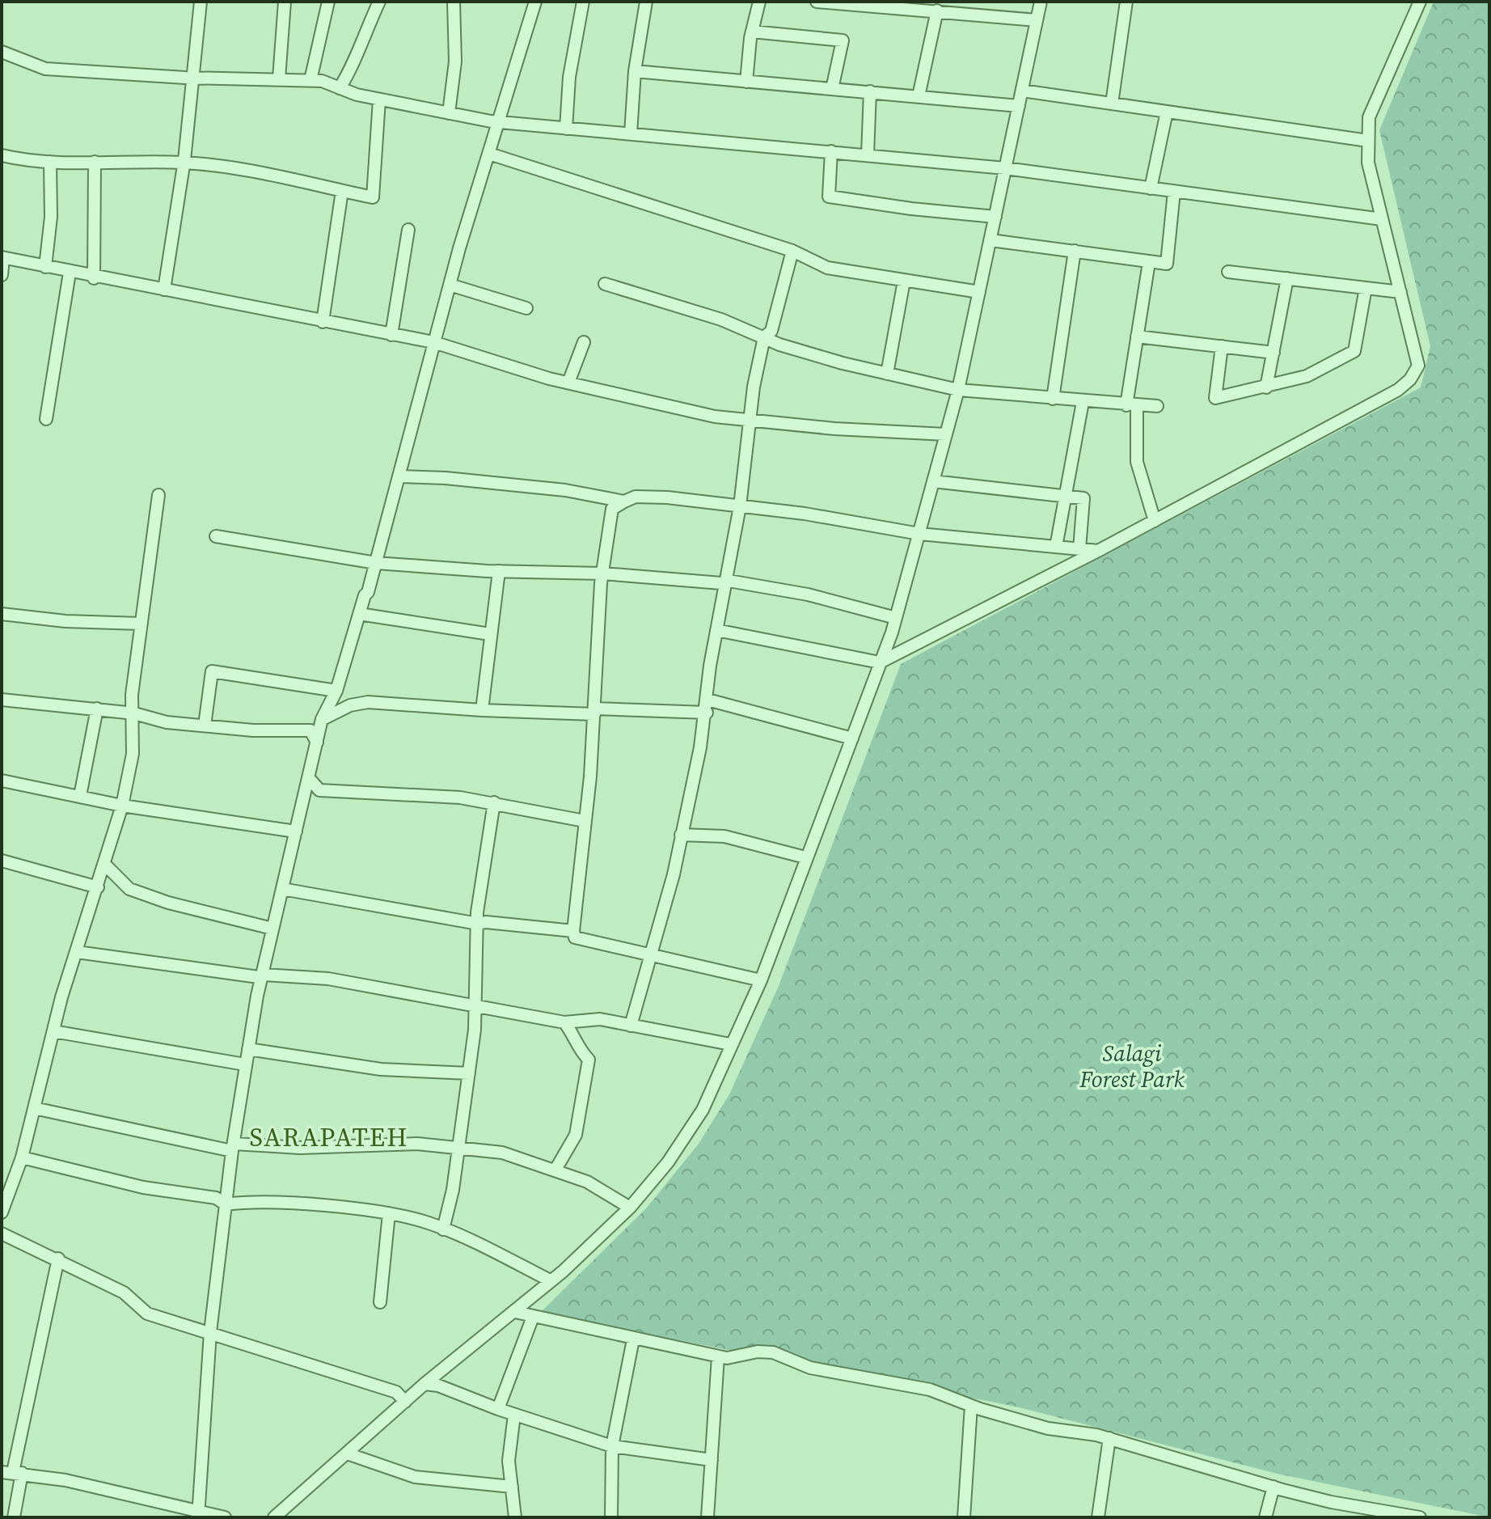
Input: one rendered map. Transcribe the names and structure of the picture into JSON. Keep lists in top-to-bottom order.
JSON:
{
  "districts": ["SARAPATEH"],
  "parks": ["Salagi Forest Park"]
}
